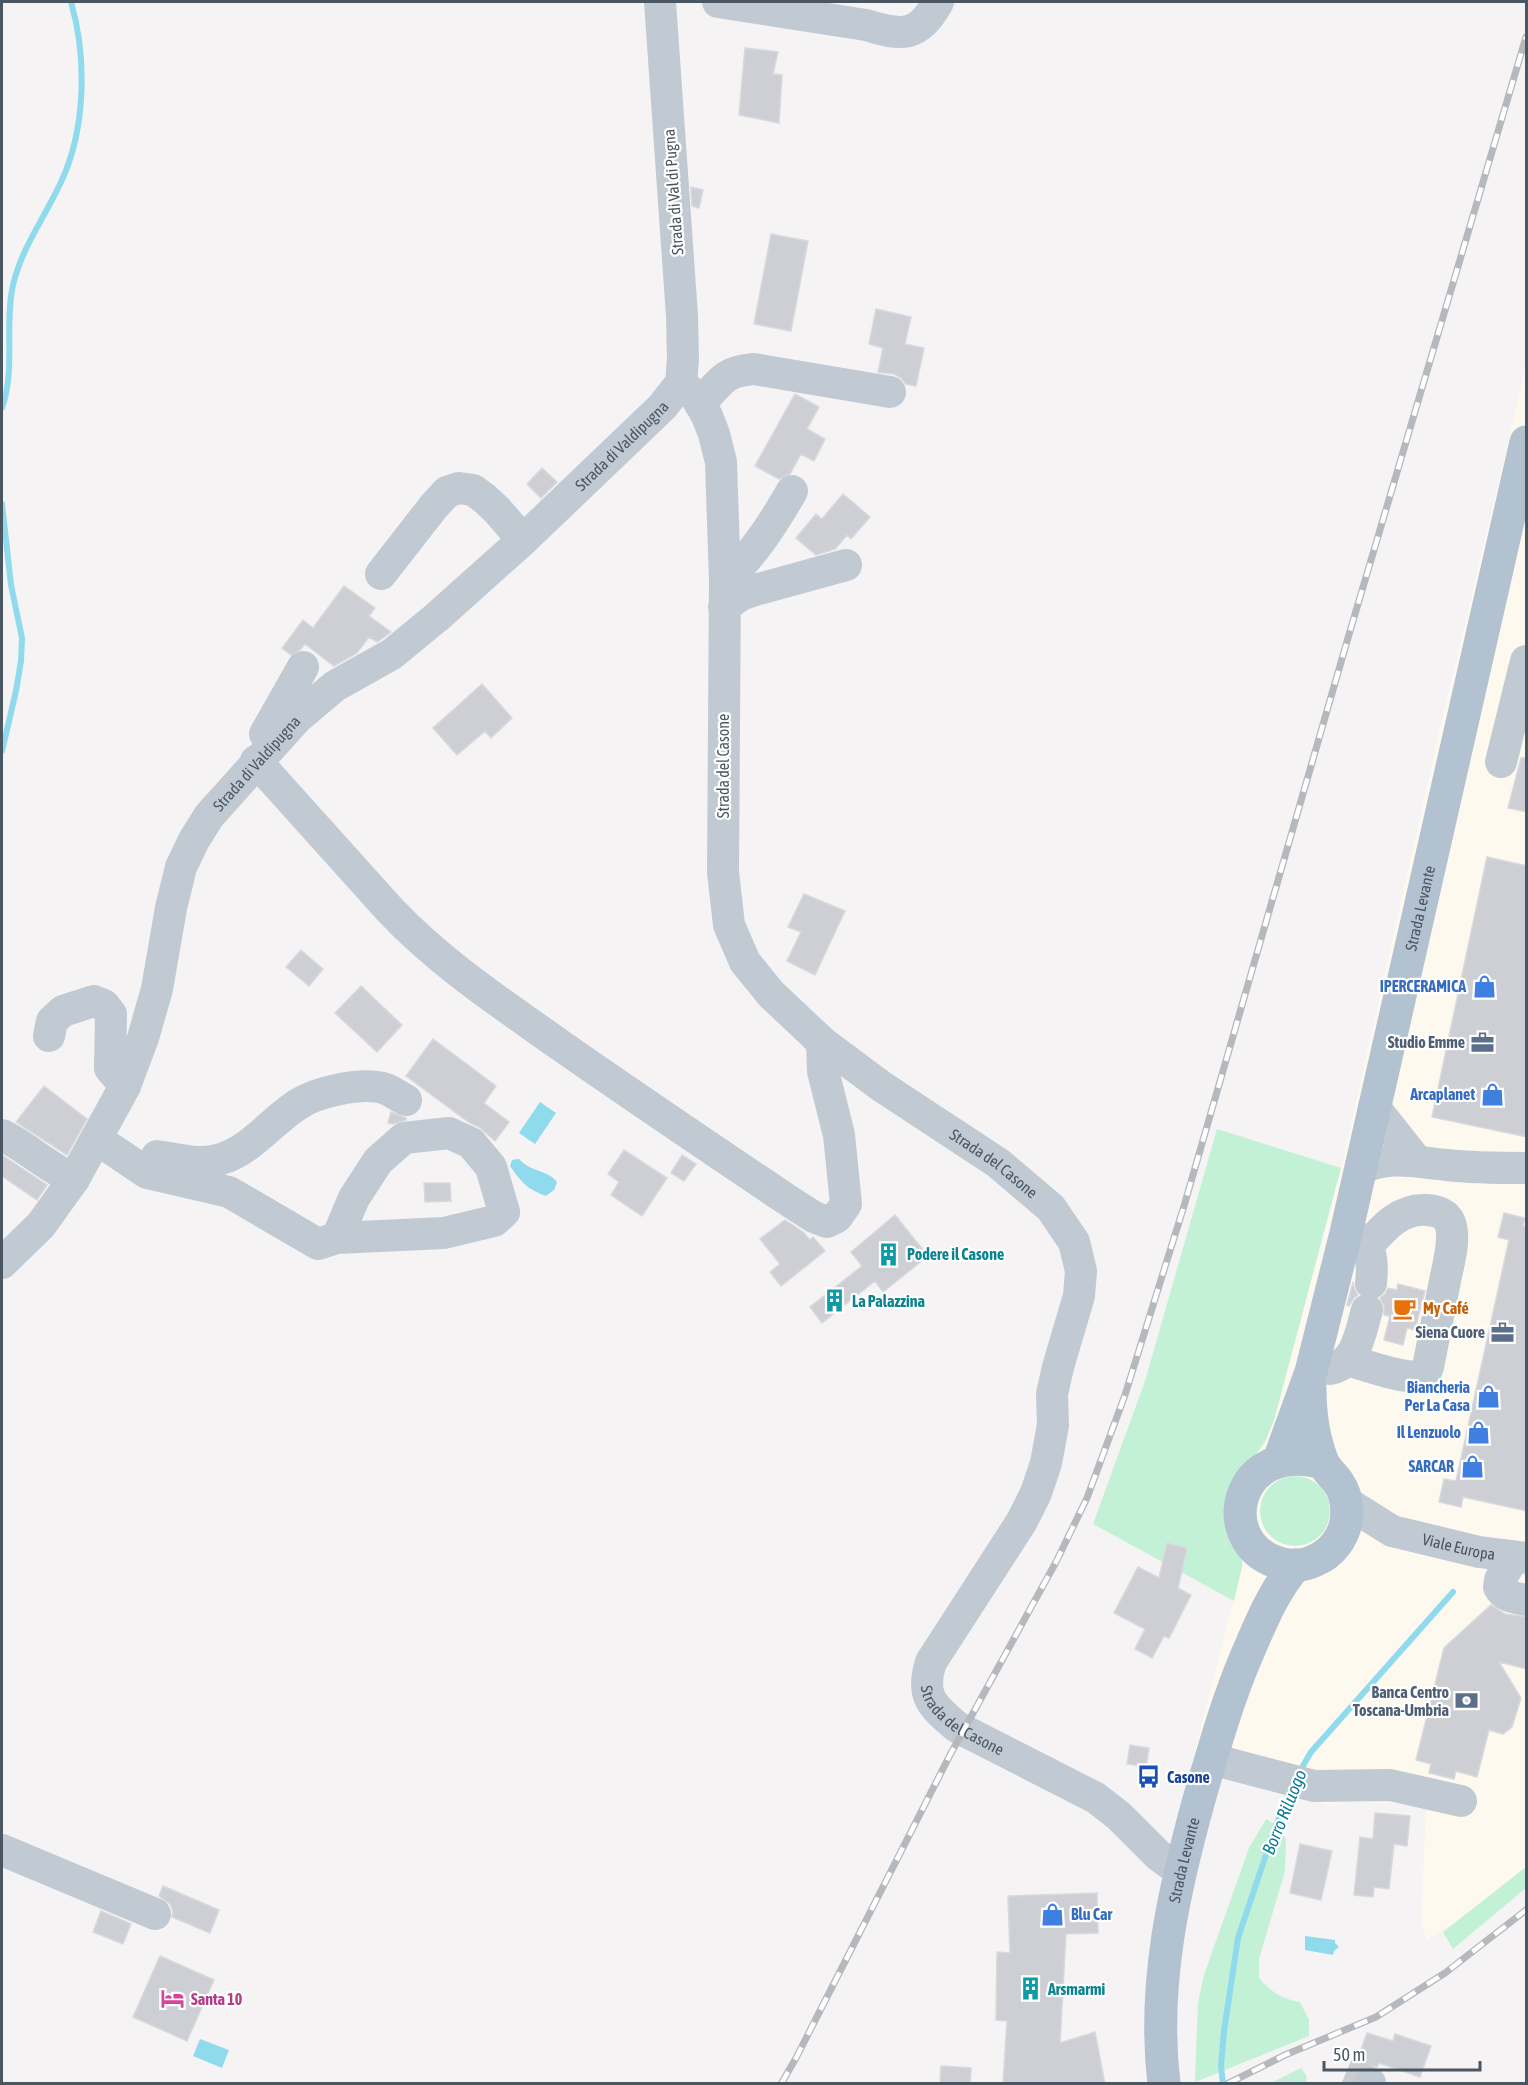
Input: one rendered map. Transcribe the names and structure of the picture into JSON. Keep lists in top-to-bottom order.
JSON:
{
  "streets": {
    "main road": ["Strada Levante"],
    "street": [
      "Strada di Val di Pugna",
      "Strada di Valdipugna",
      "Strada del Casone",
      "Viale Europa"
    ]
  },
  "crossings": [
    ["Strada di Val di Pugna", "Strada di Valdipugna"],
    ["Strada di Val di Pugna", "Strada del Casone"],
    ["Strada di Valdipugna", "Strada del Casone"],
    ["Strada del Casone", "Strada Levante"],
    ["Strada Levante", "Viale Europa"]
  ],
  "water": ["Borro Riluogo"],
  "places": {
    "shop": [
      "IPERCERAMICA",
      "Arcaplanet",
      "Biancheria Per La Casa",
      "Il Lenzuolo",
      "SARCAR",
      "Blu Car"
    ],
    "office": ["Studio Emme", "Siena Cuore"],
    "building": ["Podere il Casone", "La Palazzina", "Arsmarmi"],
    "cafe": ["My Café"],
    "bank": ["Banca Centro Toscana-Umbria"],
    "bus stop": ["Casone"],
    "hotel": ["Santa 10"]
  },
  "scale_bar": "50 m"
}
